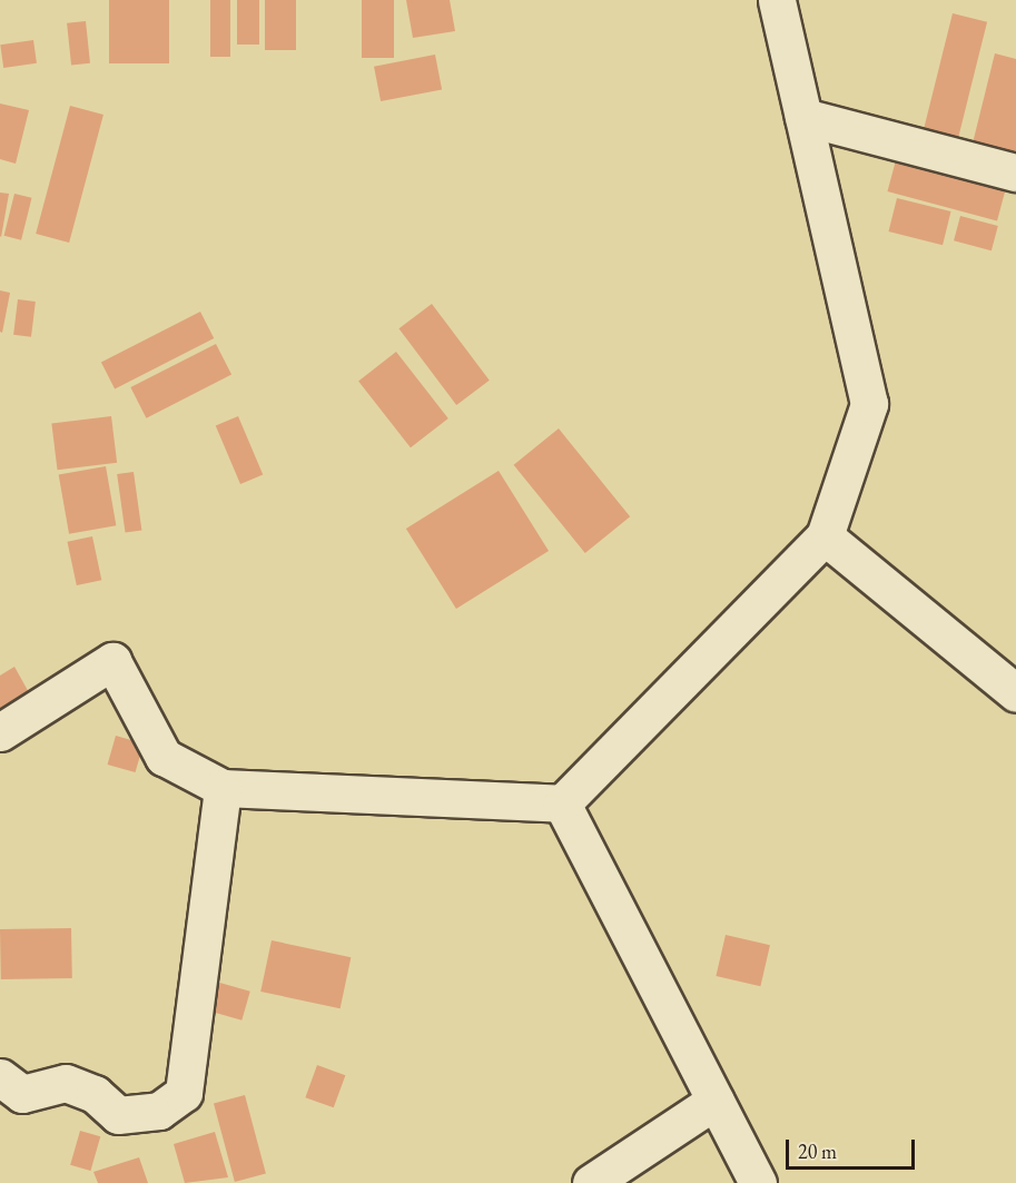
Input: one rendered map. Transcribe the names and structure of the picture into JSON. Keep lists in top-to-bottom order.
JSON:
{
  "scale_bar": "20 m"
}
